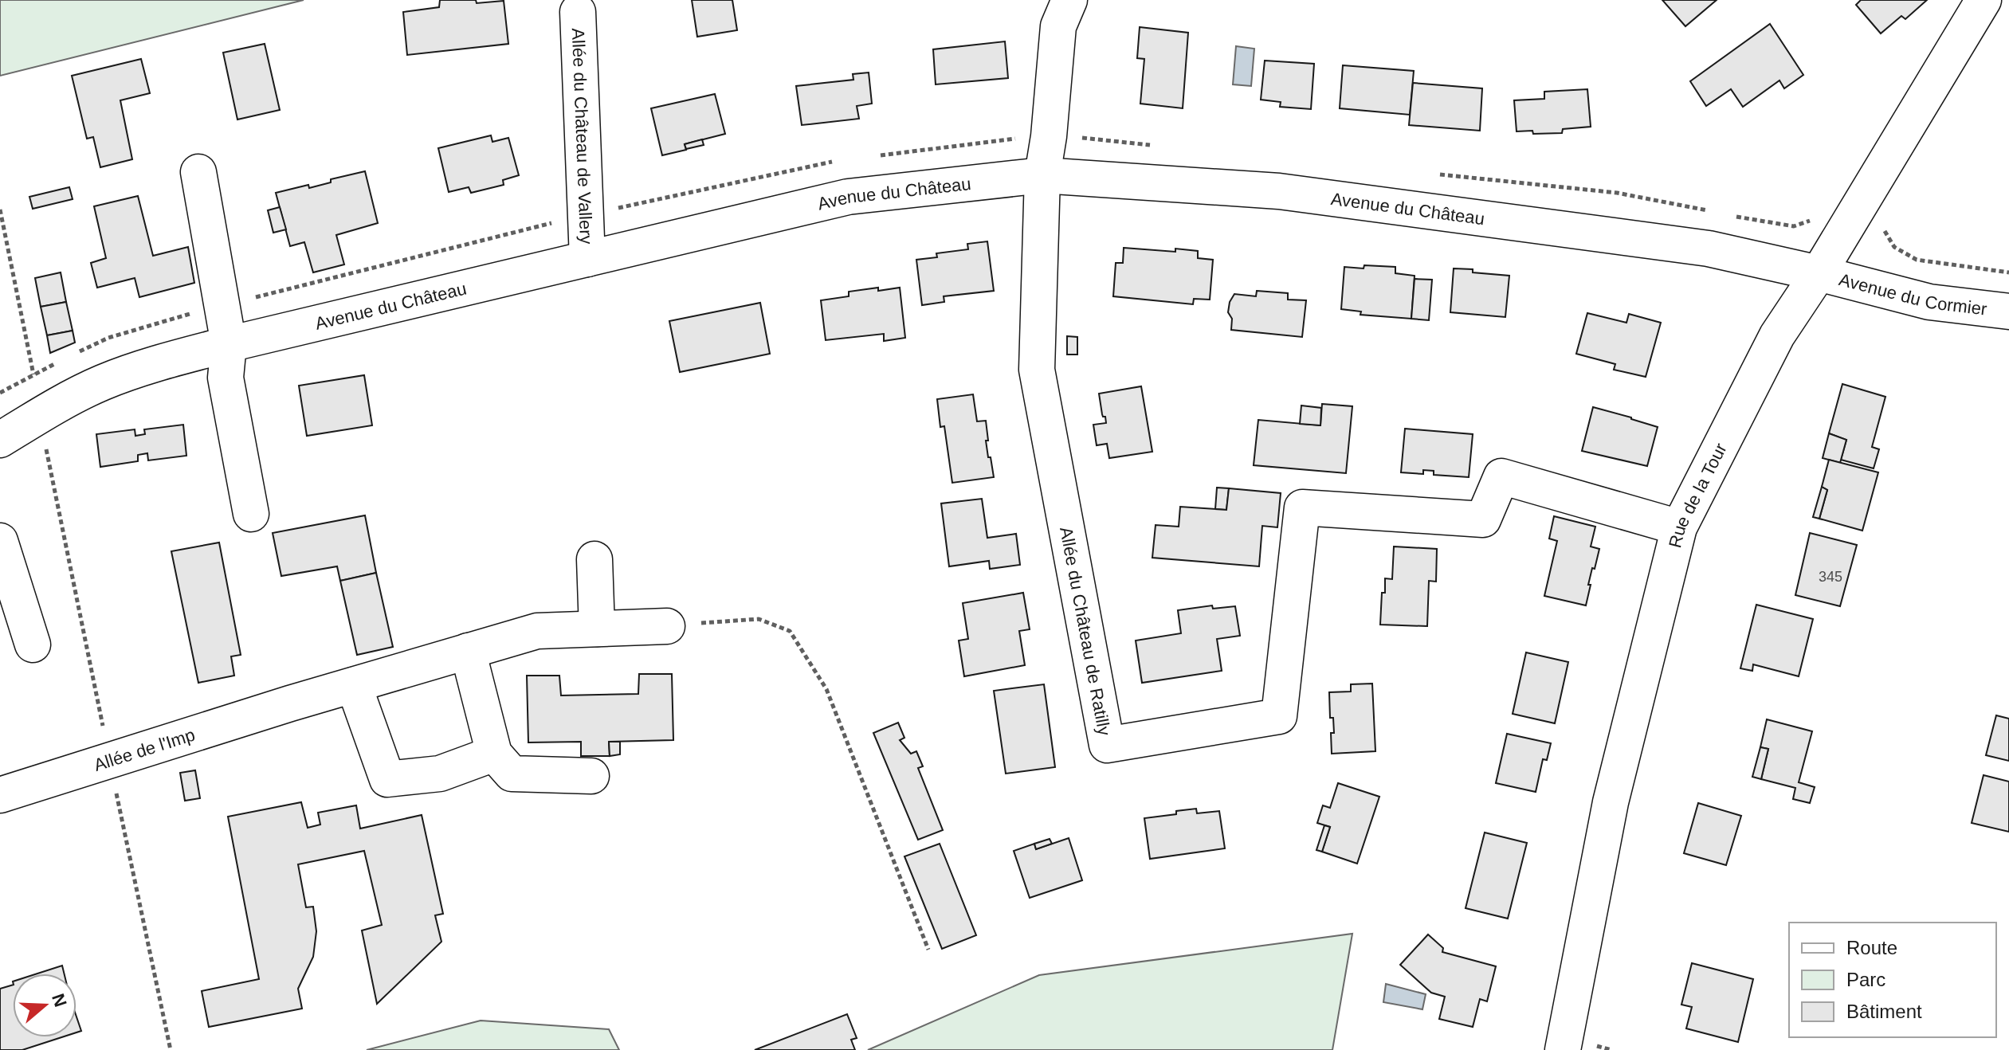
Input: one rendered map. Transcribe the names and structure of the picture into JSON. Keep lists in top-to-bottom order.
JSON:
{
  "streets": {
    "street": [
      "Allée du Château de Vallery",
      "Avenue du Château",
      "Avenue du Cormier",
      "Rue de la Tour",
      "Allée du Château de Ratilly",
      "Allée de l'Imp"
    ]
  },
  "crossings": [
    ["Allée du Château de Vallery", "Avenue du Château"],
    ["Avenue du Château", "Avenue du Cormier"],
    ["Avenue du Château", "Rue de la Tour"],
    ["Avenue du Château", "Allée du Château de Ratilly"],
    ["Avenue du Cormier", "Rue de la Tour"],
    ["Rue de la Tour", "Allée du Château de Ratilly"]
  ],
  "house_numbers": ["345"],
  "legend": ["Route", "Parc", "Bâtiment"],
  "north": "right"
}
